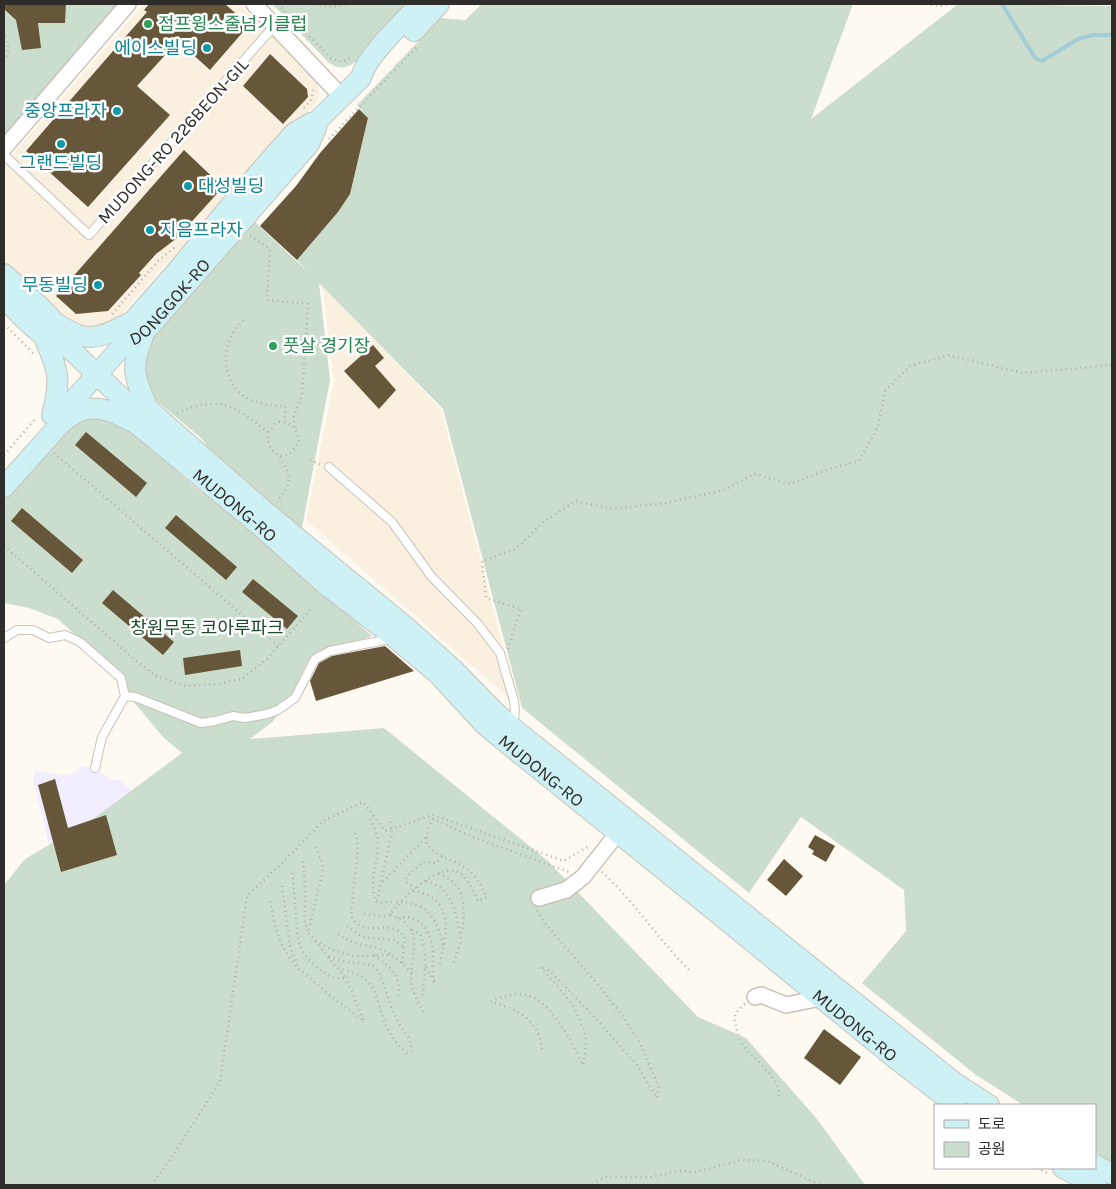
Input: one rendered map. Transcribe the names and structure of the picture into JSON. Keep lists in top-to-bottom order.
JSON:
{
  "streets": {
    "main road": ["DONGGOK-RO", "MUDONG-RO"],
    "lane": ["MUDONG-RO 226BEON-GIL"]
  },
  "crossings": [
    ["DONGGOK-RO", "MUDONG-RO"]
  ],
  "parks": ["창원무동 코아루파크"],
  "places": [
    "점프윙스줄넘기클럽",
    "에이스빌딩",
    "중앙프라자",
    "그랜드빌딩",
    "대성빌딩",
    "지음프라자",
    "무동빌딩",
    "풋살 경기장"
  ],
  "legend": ["도로", "공원"]
}
